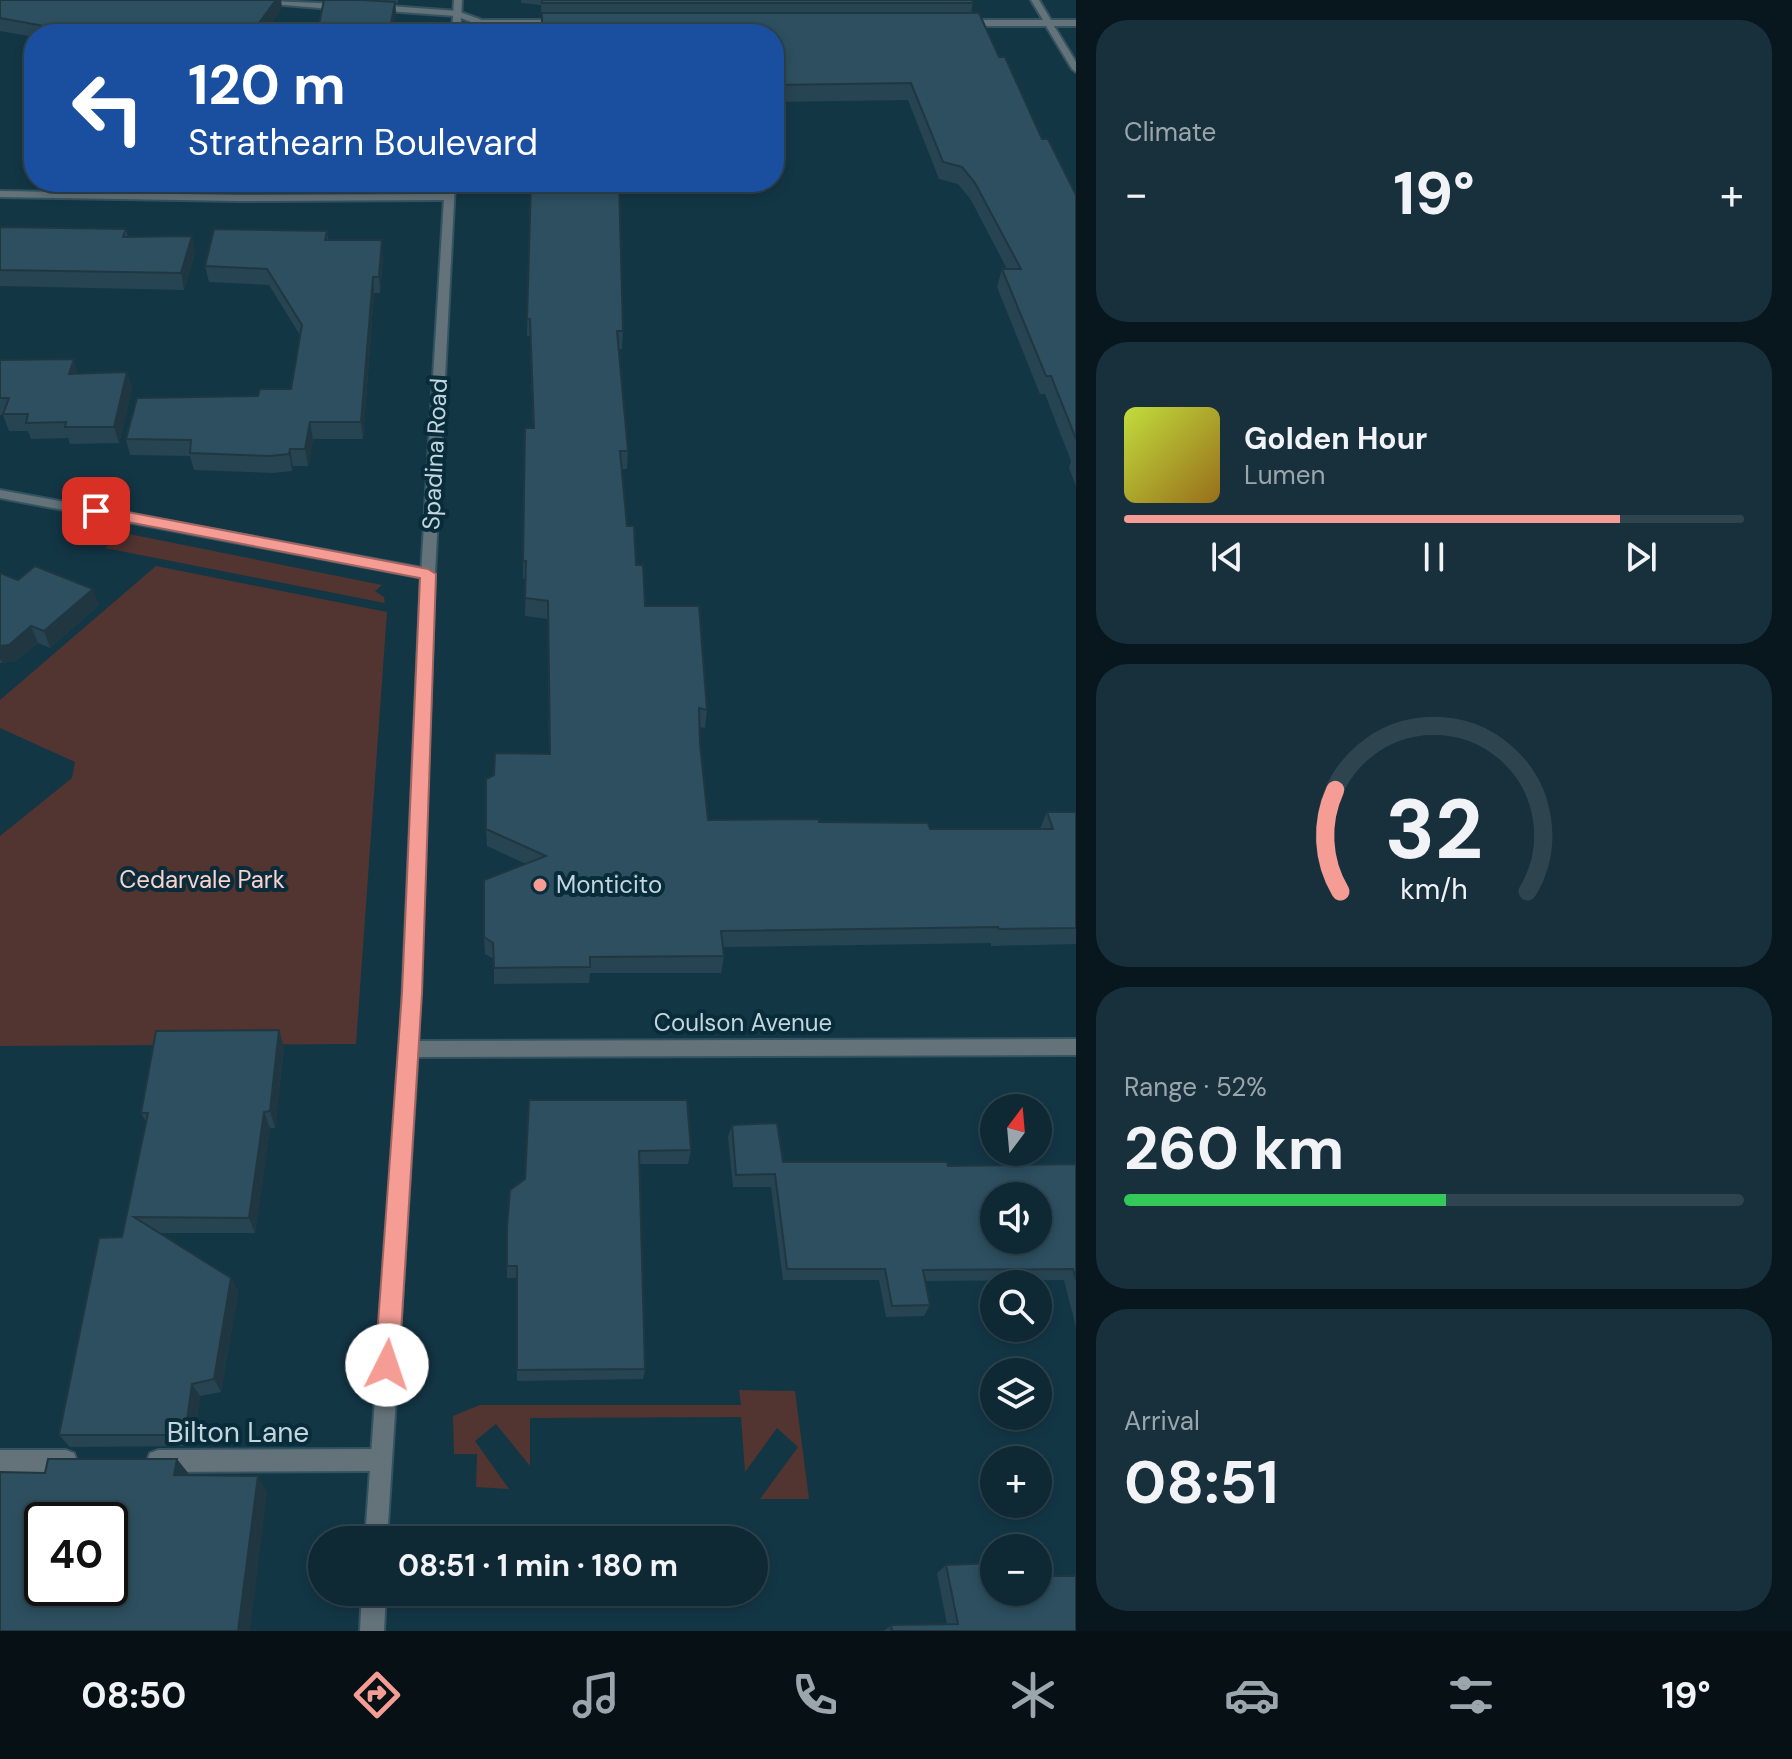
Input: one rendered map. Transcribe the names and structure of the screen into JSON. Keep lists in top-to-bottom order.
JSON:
{
  "streets": {
    "street": ["Spadina Road", "Coulson Avenue", "Bilton Lane"]
  },
  "crossings": [
    ["Spadina Road", "Coulson Avenue"],
    ["Spadina Road", "Bilton Lane"]
  ],
  "parks": ["Cedarvale Park"],
  "places": ["Monticito"],
  "north": "top",
  "page": {
    "tile": [
      "Climate",
      ["Range · 52%", "260 km"],
      ["Arrival", "08:51"]
    ],
    "turn": ["120 m", "Strathearn Boulevard"],
    "heat": ["−", "19°", "+"],
    "song": ["Golden Hour", "Lumen"],
    "map_buttons": ["+", "−"],
    "limit": "40",
    "trip": "08:51 · 1 min · 180 m",
    "tabs": ["08:50", "19°"],
    "gauge": ["32", "km/h"]
  }
}
